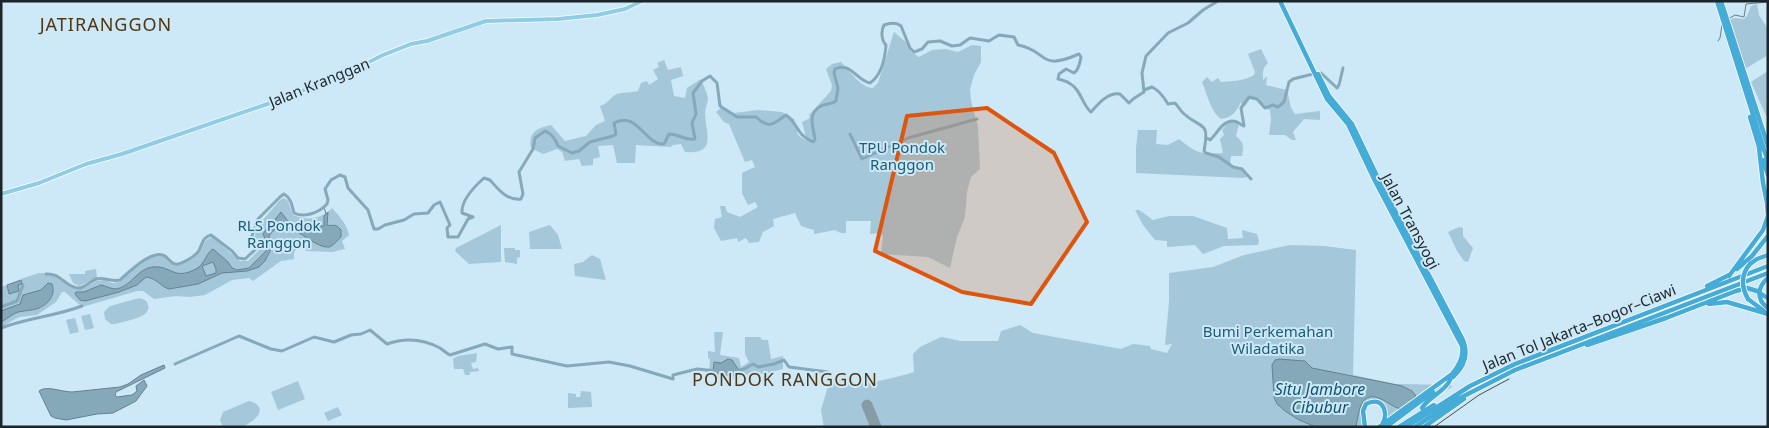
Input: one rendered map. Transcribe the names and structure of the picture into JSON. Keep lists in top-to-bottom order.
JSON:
{
  "streets": {
    "highway": ["Jalan Transyogi", "Jalan Tol Jakarta–Bogor–Ciawi"],
    "main road": ["Jalan Kranggan"]
  },
  "districts": ["JATIRANGGON", "PONDOK RANGGON"],
  "water": ["Situ Jambore Cibubur"],
  "parks": ["TPU Pondok Ranggon", "RLS Pondok Ranggon", "Bumi Perkemahan Wiladatika"]
}
